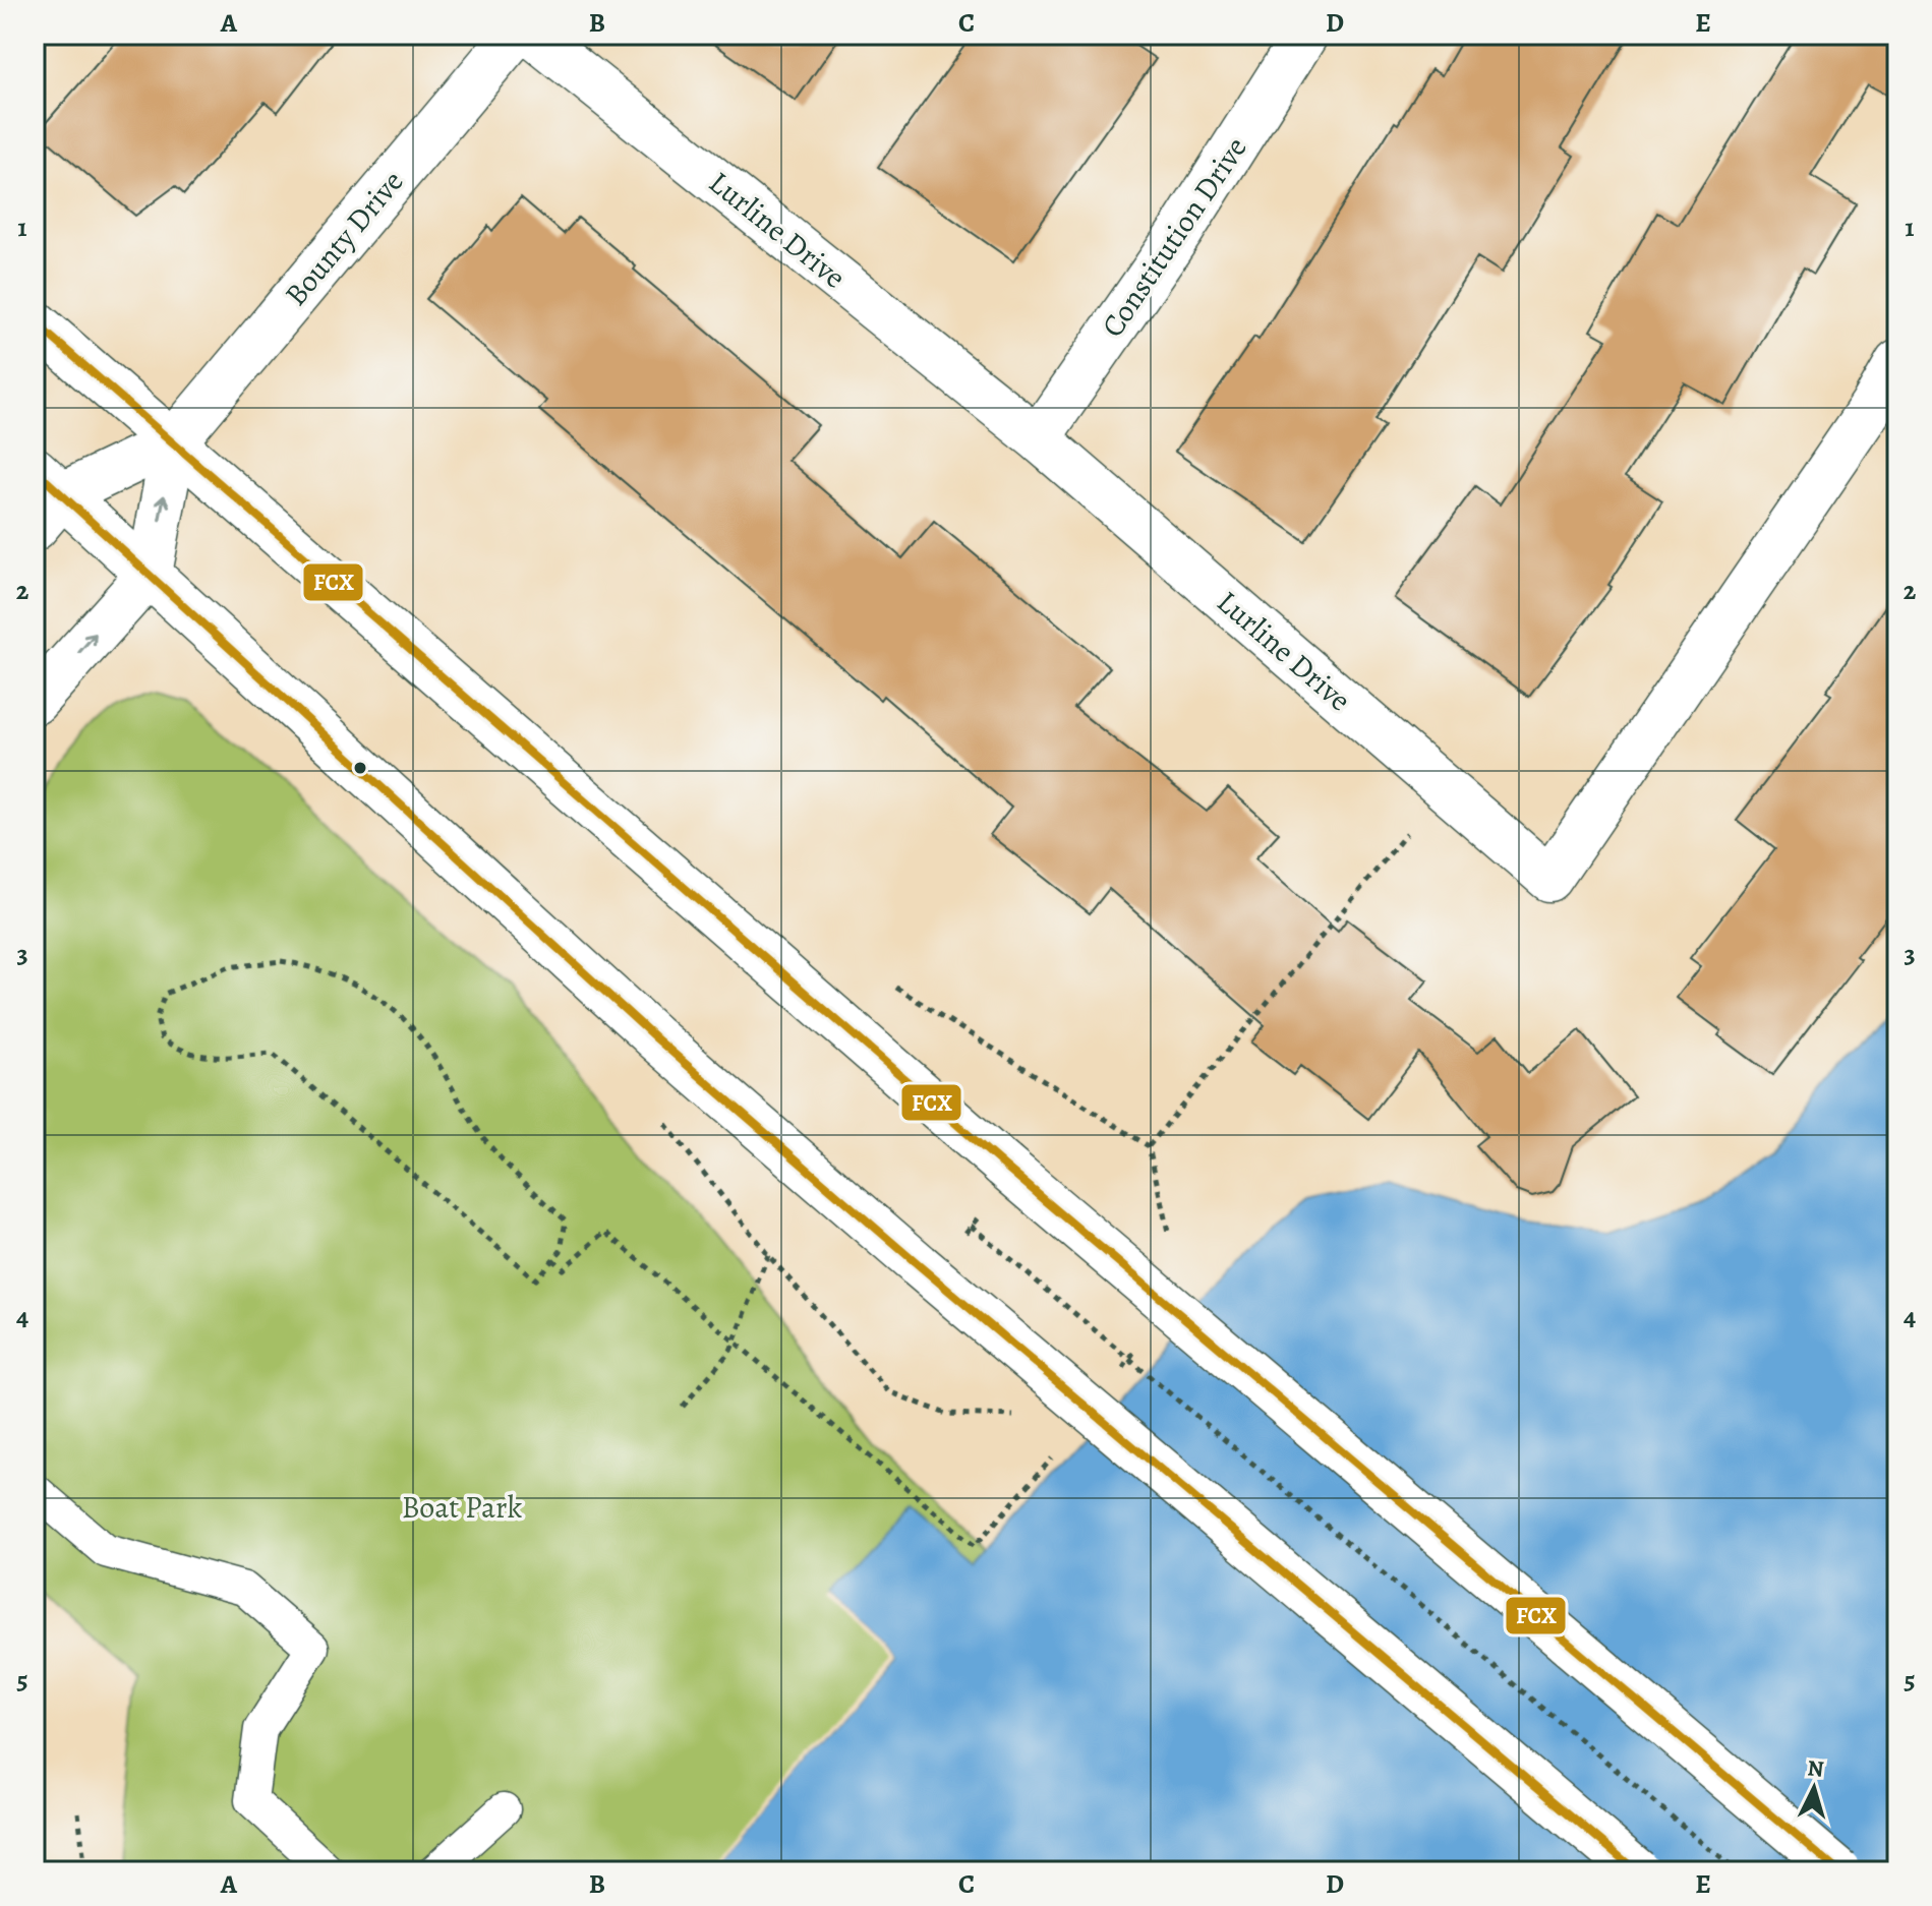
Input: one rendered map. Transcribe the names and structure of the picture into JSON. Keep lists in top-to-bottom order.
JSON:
{
  "streets": {
    "main road": ["Lurline Drive", "Constitution Drive", "Bounty Drive"]
  },
  "crossings": [
    ["Lurline Drive", "Constitution Drive"]
  ],
  "parks": ["Boat Park"],
  "lines": ["transit line FCX"],
  "north": "top",
  "grid": {
    "columns": [
      "A",
      "B",
      "C",
      "D",
      "E"
    ],
    "rows": [
      "1",
      "2",
      "3",
      "4",
      "5"
    ]
  }
}
